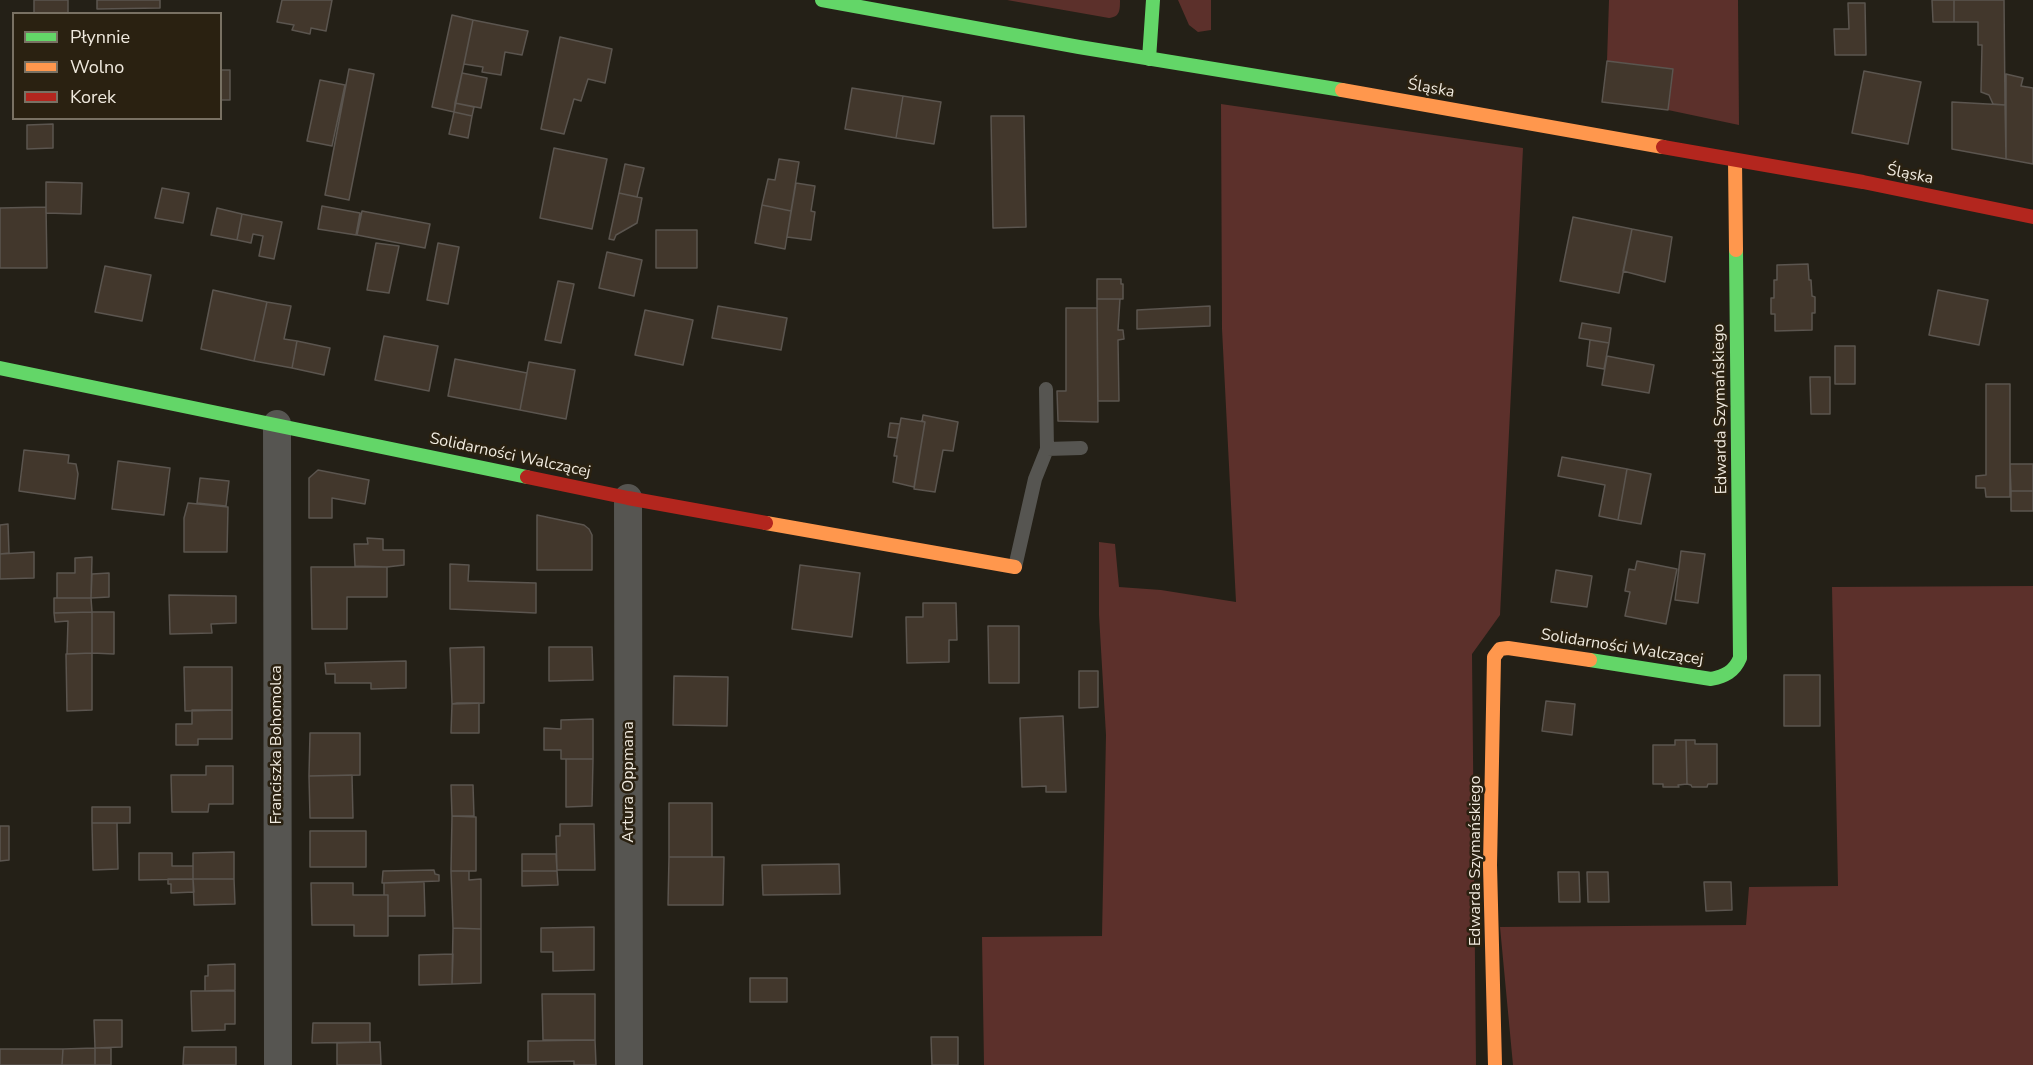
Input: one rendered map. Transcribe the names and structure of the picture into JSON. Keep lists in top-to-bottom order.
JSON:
{
  "streets": {
    "street": [
      "Śląska",
      "Edwarda Szymańskiego",
      "Solidarności Walczącej",
      "Franciszka Bohomolca",
      "Artura Oppmana"
    ]
  },
  "crossings": [
    ["Śląska", "Edwarda Szymańskiego"],
    ["Edwarda Szymańskiego", "Solidarności Walczącej"],
    ["Solidarności Walczącej", "Franciszka Bohomolca"],
    ["Solidarności Walczącej", "Artura Oppmana"]
  ],
  "legend": ["Płynnie", "Wolno", "Korek"]
}
